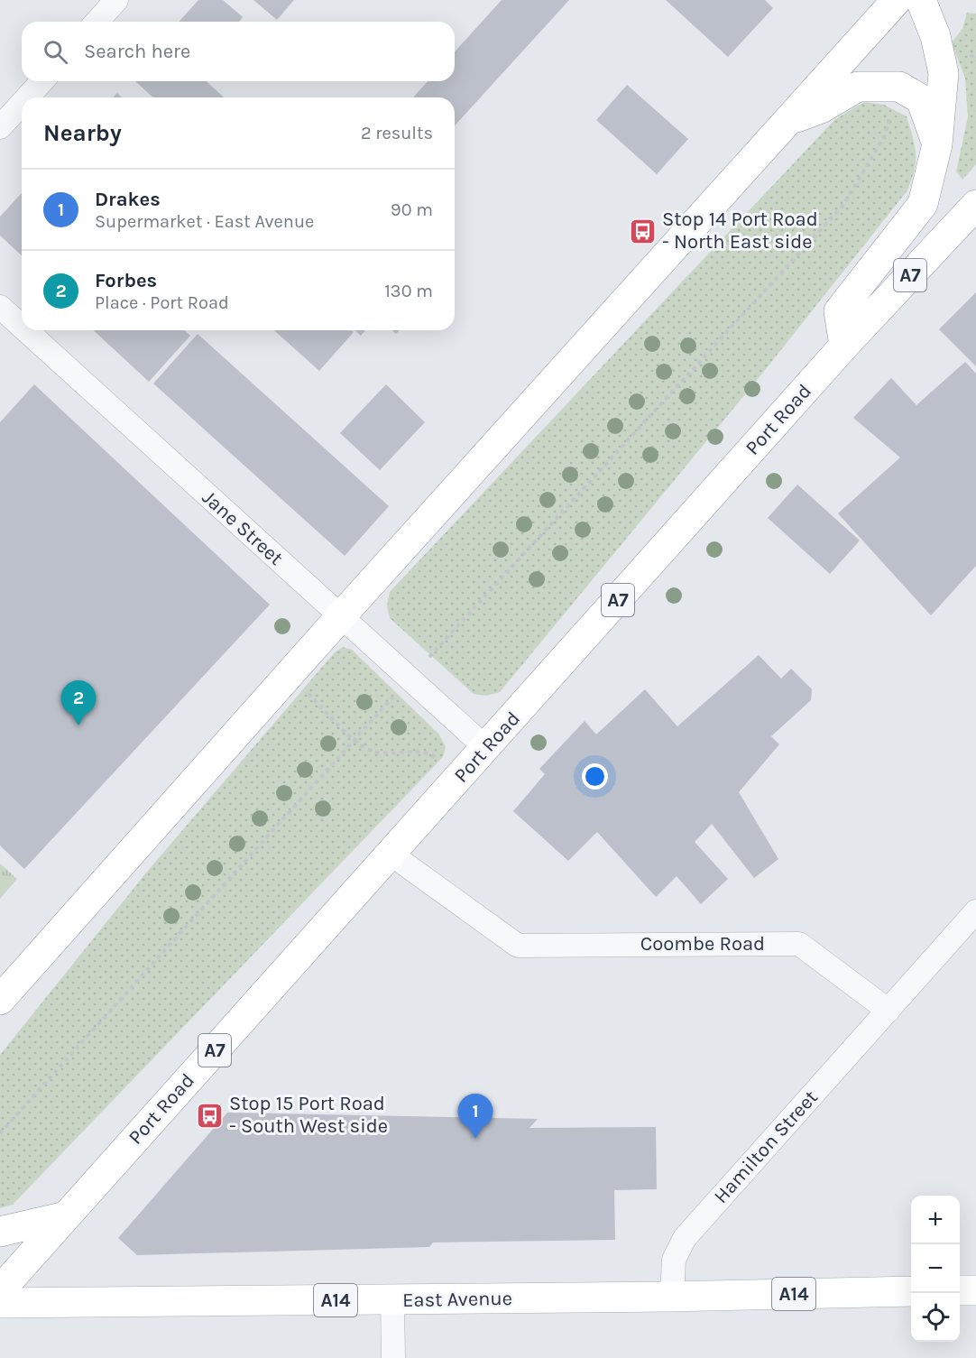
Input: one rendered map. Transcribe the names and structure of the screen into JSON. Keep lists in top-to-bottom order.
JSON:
{
  "streets": {
    "main road": [
      "A7",
      "Port Road",
      "A14",
      "East Avenue"
    ],
    "street": ["Jane Street", "Coombe Road", "Hamilton Street"]
  },
  "crossings": [
    ["Port Road", "Jane Street"],
    ["Port Road", "Coombe Road"],
    ["Coombe Road", "Hamilton Street"],
    ["Hamilton Street", "East Avenue"]
  ],
  "places": {
    "bus stop": ["Stop 14 Port Road - North East side", "Stop 15 Port Road - South West side"]
  },
  "page": {
    "search": "Search here",
    "heading": ["Nearby", "2 results"],
    "list": [
      {
        "mark": "1",
        "name": "Drakes",
        "note": "Supermarket · East Avenue",
        "value": "90 m"
      },
      {
        "mark": "2",
        "name": "Forbes",
        "note": "Place · Port Road",
        "value": "130 m"
      }
    ],
    "pins": ["2", "1"],
    "map_buttons": ["+", "−"]
  }
}
